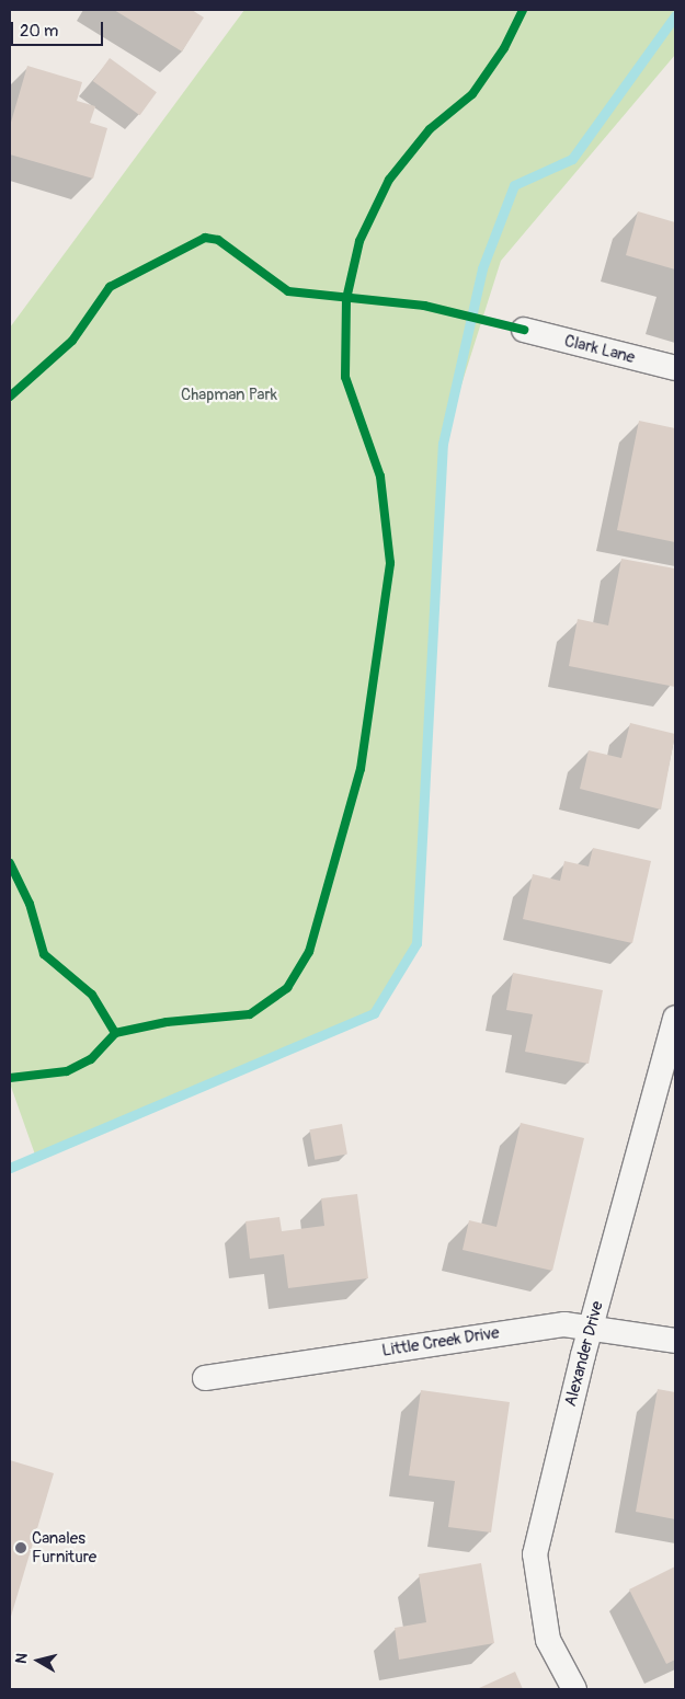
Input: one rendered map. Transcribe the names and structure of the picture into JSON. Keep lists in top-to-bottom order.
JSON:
{
  "streets": {
    "street": ["Clark Lane", "Little Creek Drive", "Alexander Drive"]
  },
  "crossings": [
    ["Little Creek Drive", "Alexander Drive"]
  ],
  "parks": ["Chapman Park"],
  "places": ["Canales Furniture"],
  "scale_bar": "20 m",
  "north": "left"
}
